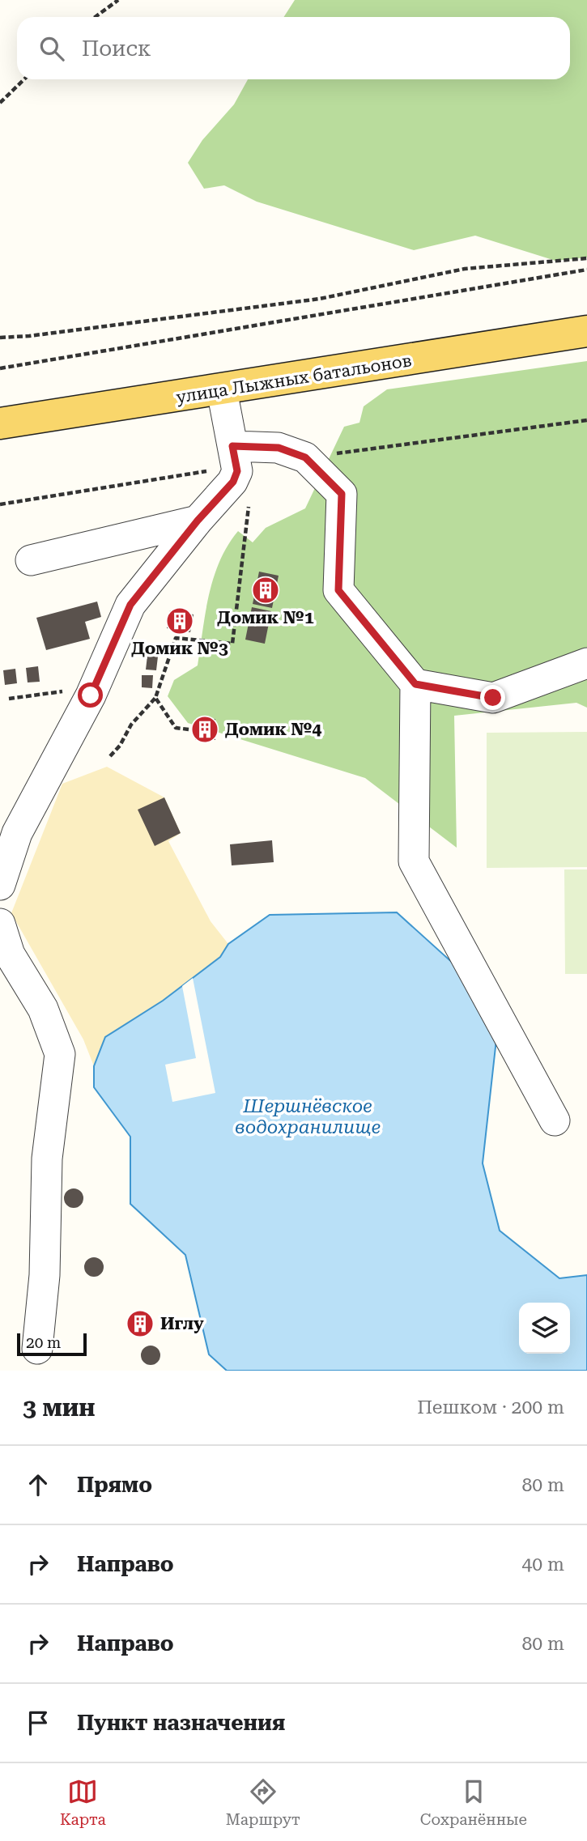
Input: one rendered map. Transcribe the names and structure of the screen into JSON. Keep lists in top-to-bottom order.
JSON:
{
  "streets": {
    "main road": ["улица Лыжных батальонов"]
  },
  "water": ["Шершнёвское водохранилище"],
  "places": {
    "building": [
      "Домик №1",
      "Домик №3",
      "Домик №4",
      "Иглу"
    ]
  },
  "scale_bar": "20 m",
  "page": {
    "search": "Поиск",
    "scale": "20 m",
    "heading": ["3 мин", "Пешком · 200 m"],
    "list": [
      ["Прямо", "80 m"],
      ["Направо", "40 m"],
      ["Направо", "80 m"],
      "Пункт назначения"
    ],
    "nav": ["Карта", "Маршрут", "Сохранённые"]
  }
}
